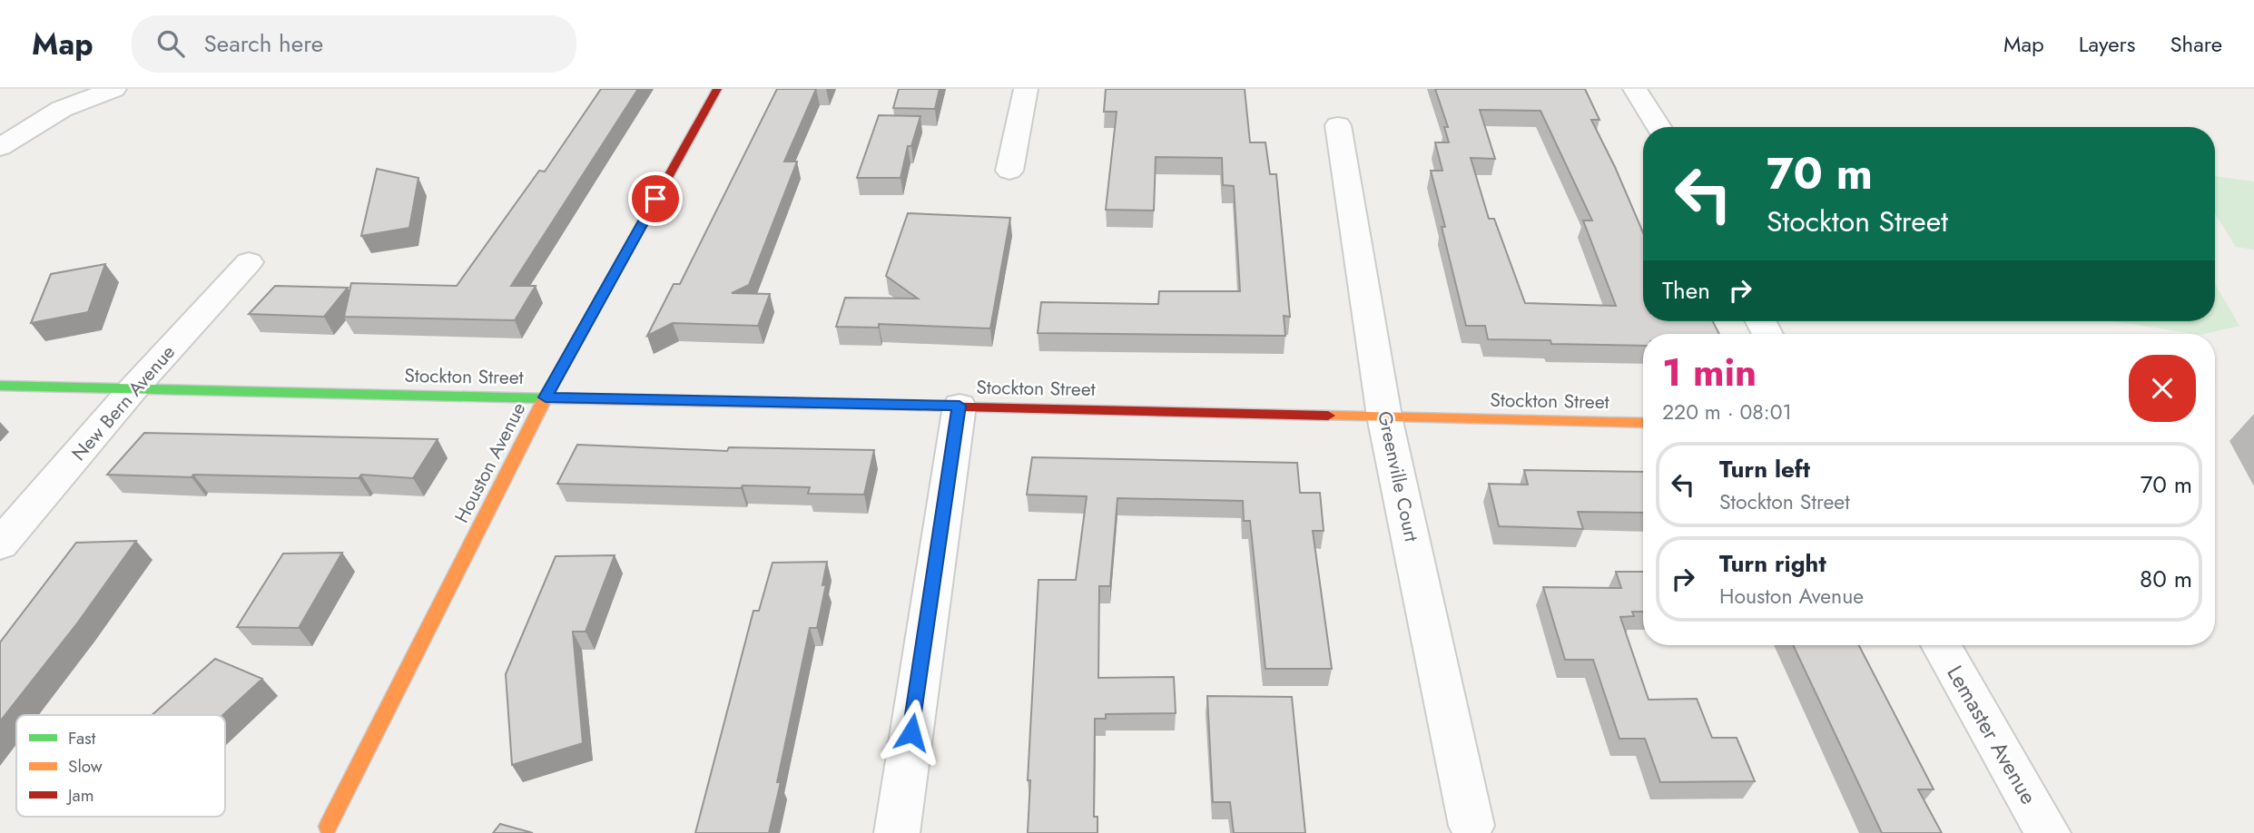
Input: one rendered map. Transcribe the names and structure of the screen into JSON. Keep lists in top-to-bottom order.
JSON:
{
  "streets": {
    "street": [
      "Stockton Street",
      "New Bern Avenue",
      "Houston Avenue",
      "Greenville Court",
      "Lemaster Avenue"
    ]
  },
  "crossings": [
    ["Stockton Street", "New Bern Avenue"],
    ["Stockton Street", "Houston Avenue"],
    ["Stockton Street", "Greenville Court"]
  ],
  "legend": ["Fast", "Slow", "Jam"],
  "page": {
    "header": "Map",
    "search": "Search here",
    "nav": ["Map", "Layers", "Share"],
    "turn": ["70 m", "Stockton Street"],
    "then": "Then",
    "heading": ["1 min", "220 m · 08:01"],
    "list": [
      {
        "name": "Turn left",
        "note": "Stockton Street",
        "value": "70 m"
      },
      {
        "name": "Turn right",
        "note": "Houston Avenue",
        "value": "80 m"
      }
    ]
  }
}
